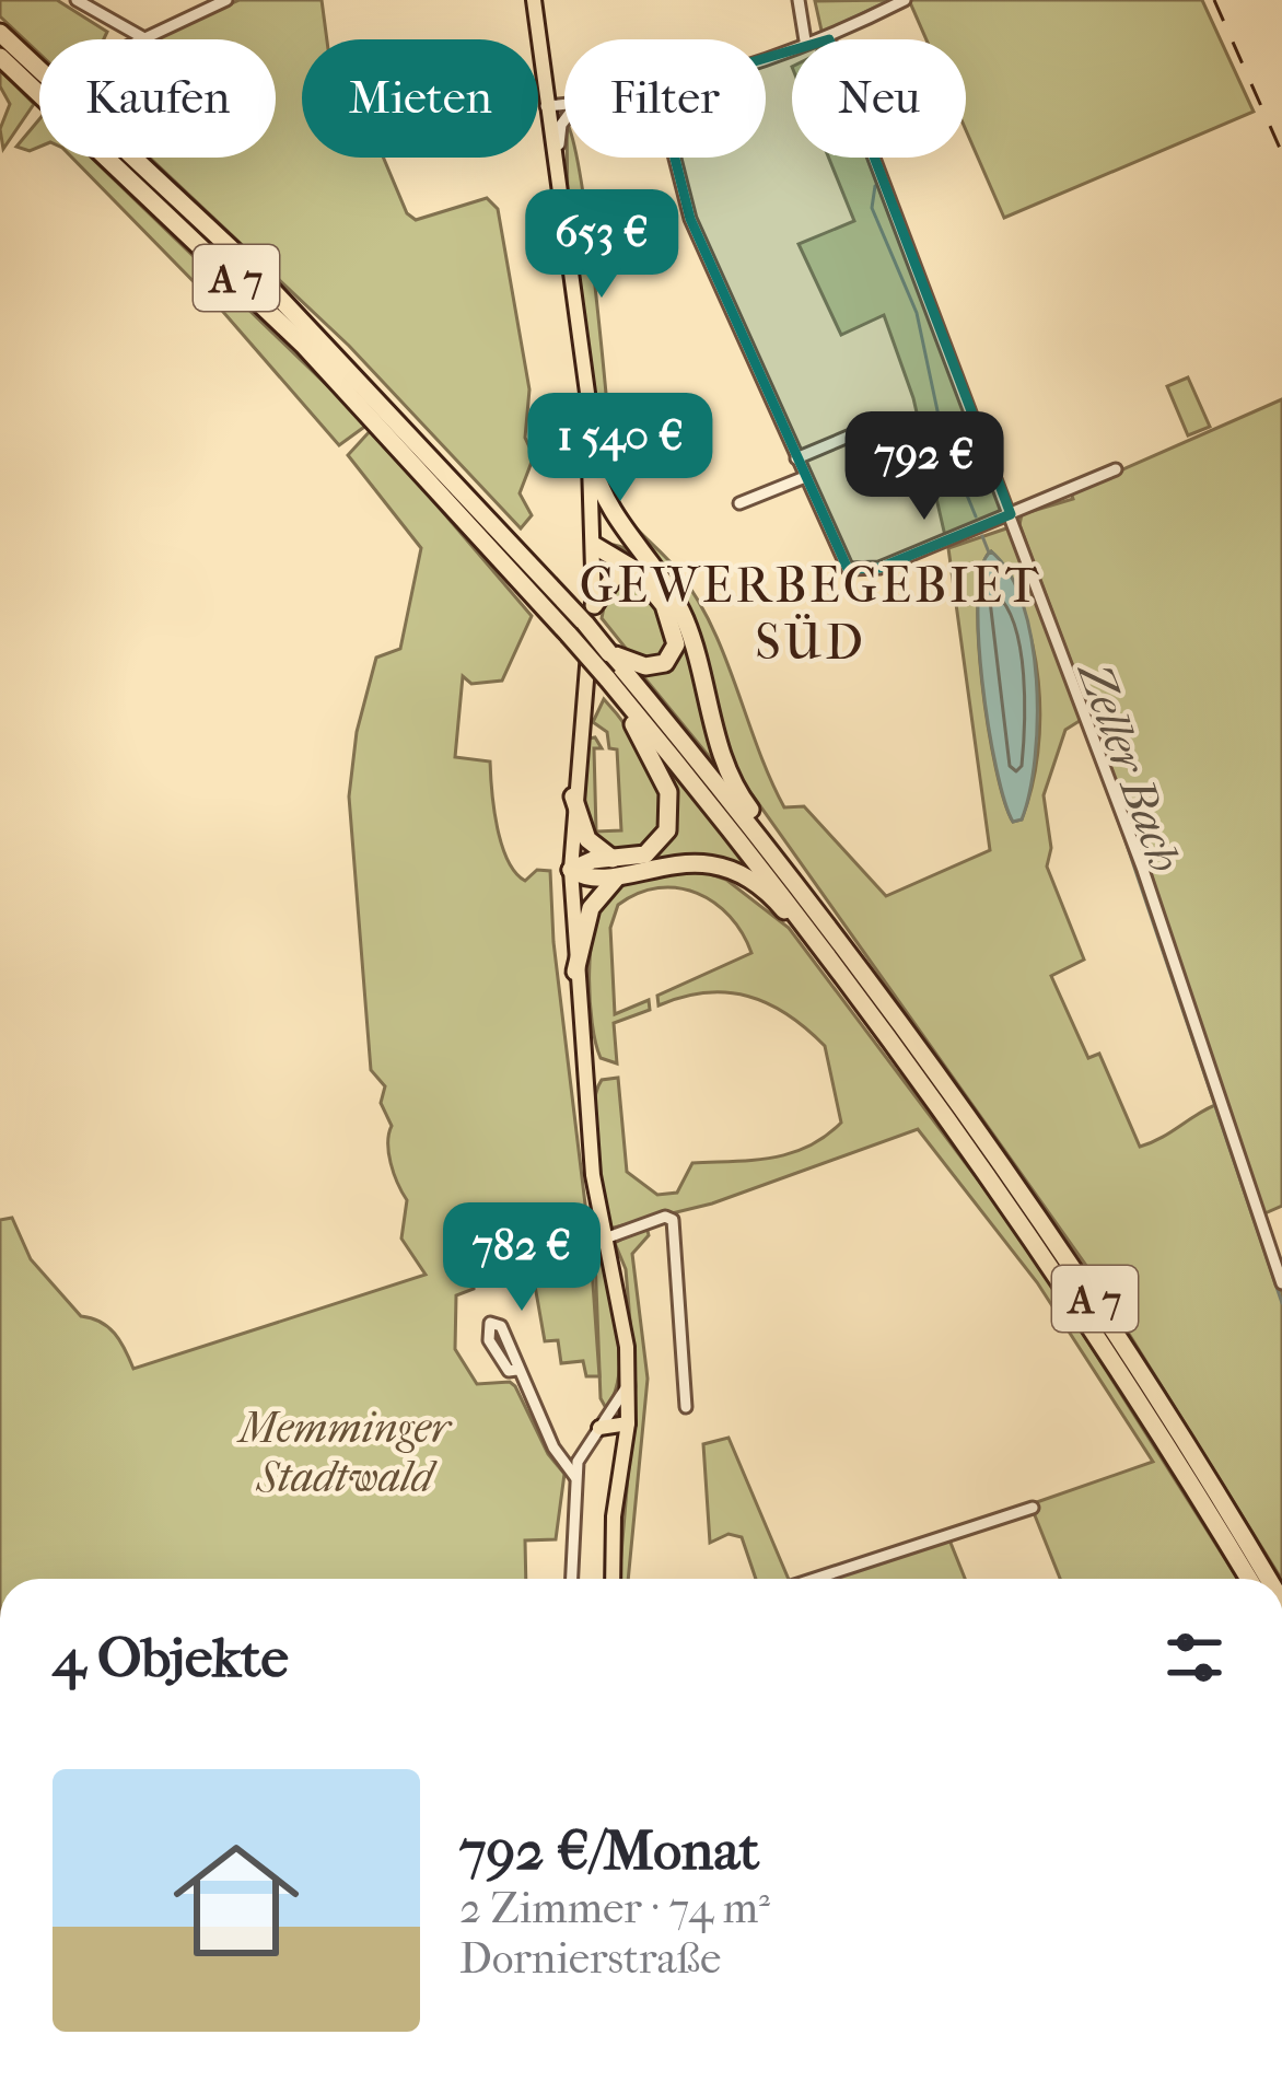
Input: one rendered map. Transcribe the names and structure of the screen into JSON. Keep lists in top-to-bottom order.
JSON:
{
  "streets": {
    "highway": ["A 7"]
  },
  "districts": ["GEWERBEGEBIET SÜD"],
  "water": ["Zeller Bach"],
  "parks": ["Memminger Stadtwald"],
  "page": {
    "chip": [
      "Kaufen",
      "Mieten",
      "Filter",
      "Neu"
    ],
    "price": [
      "653 €",
      "1 540 €",
      "792 €",
      "782 €"
    ],
    "heading": "4 Objekte",
    "list": [
      {
        "name": "792 €/Monat",
        "note": "2 Zimmer · 74 m² · Dornierstraße"
      }
    ]
  }
}
